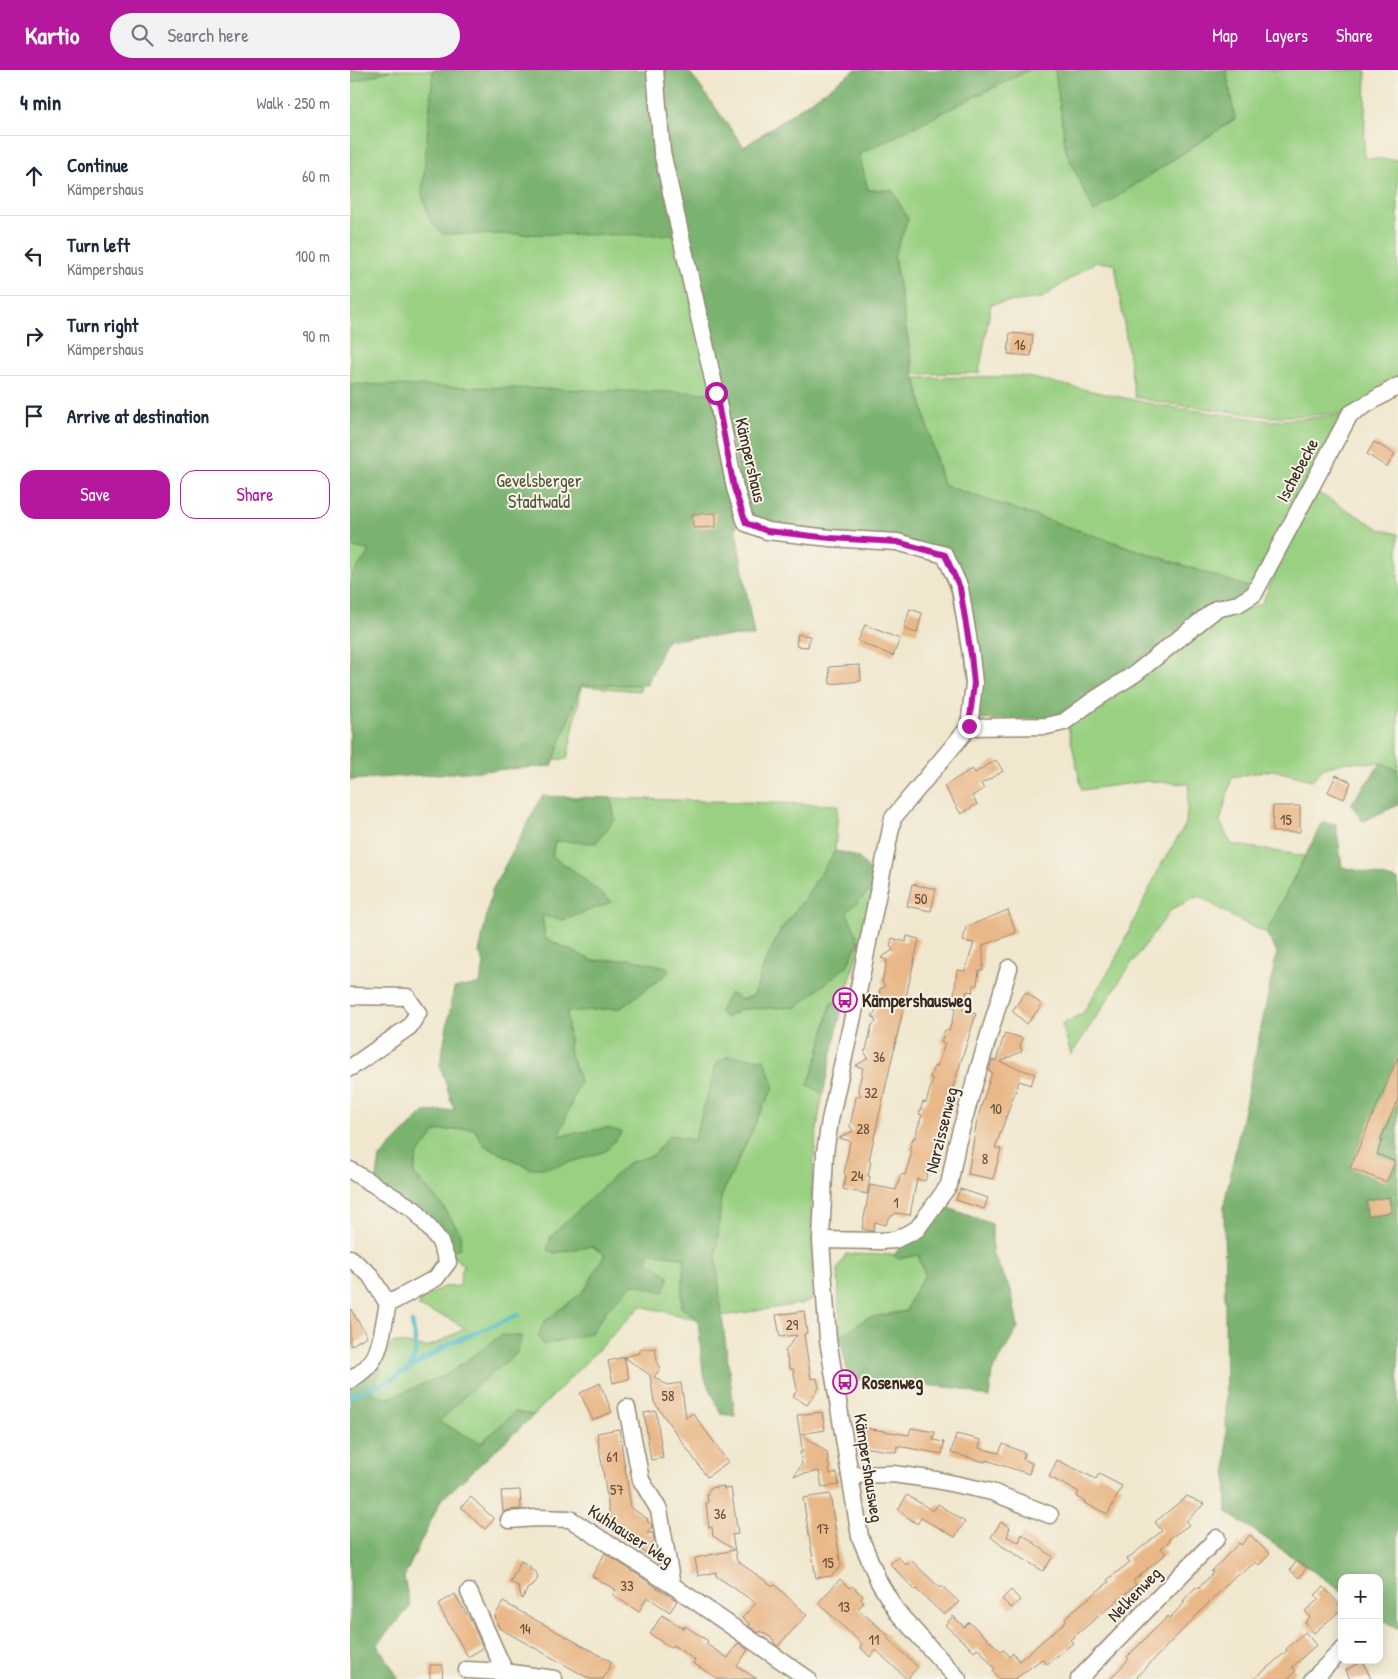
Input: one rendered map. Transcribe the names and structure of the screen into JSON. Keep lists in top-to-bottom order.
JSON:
{
  "streets": {
    "street": [
      "Kämpershaus",
      "Ischebecke",
      "Narzissenweg",
      "Kämpershausweg",
      "Kuhhauser Weg",
      "Nelkenweg"
    ]
  },
  "crossings": [
    ["Kämpershaus", "Ischebecke"],
    ["Kämpershaus", "Kämpershausweg"],
    ["Ischebecke", "Kämpershausweg"],
    ["Narzissenweg", "Kämpershausweg"]
  ],
  "parks": ["Gevelsberger Stadtwald"],
  "places": {
    "bus stop": ["Kämpershausweg", "Rosenweg"]
  },
  "house_numbers": [
    "16",
    "15",
    "50",
    "36",
    "32",
    "10",
    "28",
    "8",
    "24",
    "1",
    "29",
    "58",
    "61",
    "57",
    "36",
    "17",
    "15",
    "33",
    "13",
    "14",
    "11"
  ],
  "page": {
    "header": "Kartio",
    "search": "Search here",
    "nav": ["Map", "Layers", "Share"],
    "heading": ["4 min", "Walk · 250 m"],
    "list": [
      ["Continue", "Kämpershaus", "60 m"],
      ["Turn left", "Kämpershaus", "100 m"],
      ["Turn right", "Kämpershaus", "90 m"],
      "Arrive at destination"
    ],
    "buttons": ["Save", "Share"],
    "map_buttons": ["+", "−"]
  }
}
